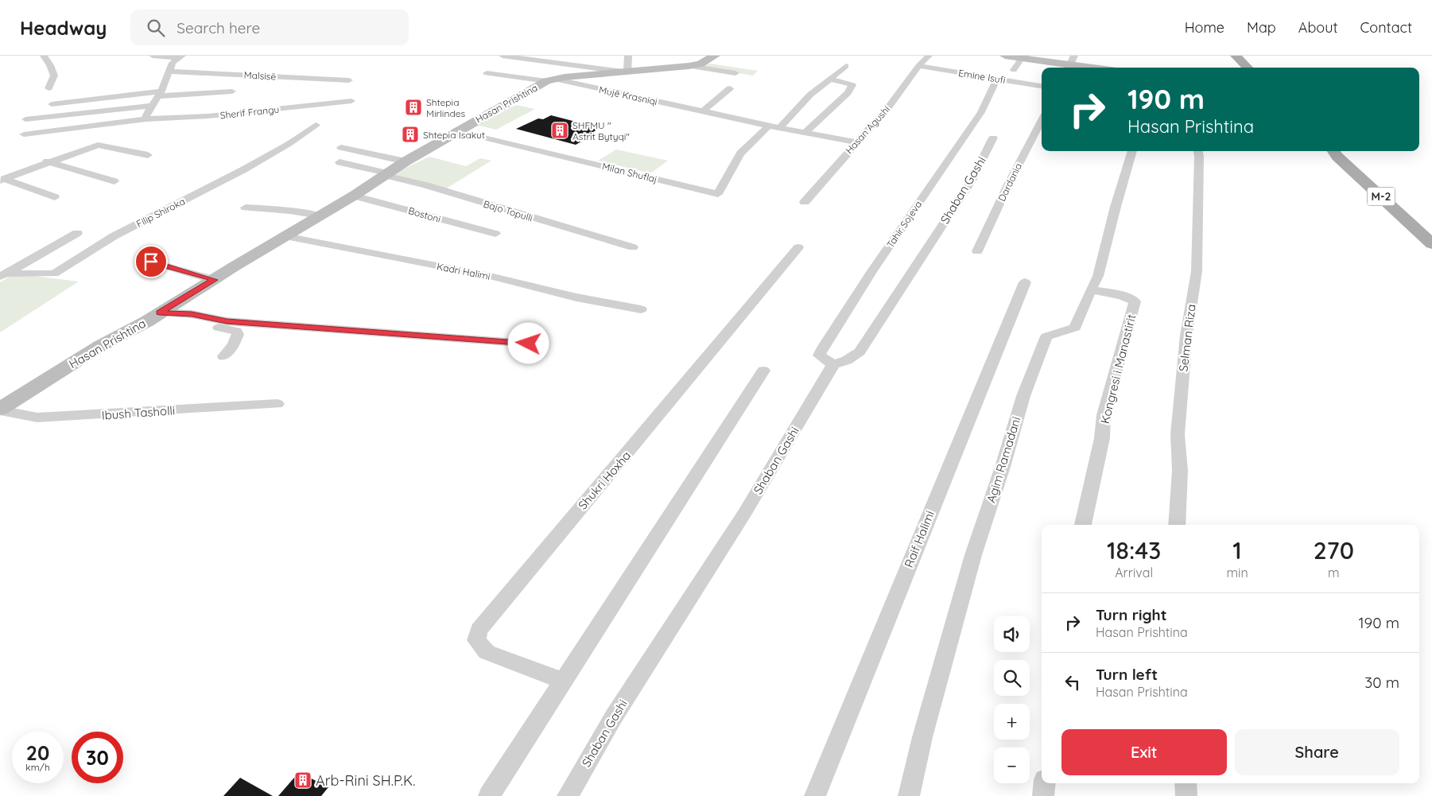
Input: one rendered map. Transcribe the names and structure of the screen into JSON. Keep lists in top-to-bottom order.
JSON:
{
  "streets": {
    "main road": ["M-2"],
    "street": [
      "Malsisë",
      "Emine Isufi",
      "Mujë Krasniqi",
      "Hasan Prishtina",
      "Sherif Frangu",
      "Hasan Agushi",
      "Milan Shuflaj",
      "Dardania",
      "Shaban Gashi",
      "Bajo Topulli",
      "Filip Shiroka",
      "Bostoni",
      "Tahir Sojeva",
      "Kadri Halimi",
      "Selman Riza",
      "Kongresi i Manastirit",
      "Ibush Tasholli",
      "Agim Ramadani",
      "Shukri Hoxha",
      "Raif Halimi"
    ]
  },
  "crossings": [
    ["Emine Isufi", "Hasan Agushi"],
    ["Emine Isufi", "Tahir Sojeva"],
    ["Mujë Krasniqi", "Hasan Prishtina"],
    ["Mujë Krasniqi", "Hasan Agushi"],
    ["Mujë Krasniqi", "Milan Shuflaj"],
    ["Hasan Prishtina", "Milan Shuflaj"],
    ["Hasan Prishtina", "Bajo Topulli"],
    ["Hasan Prishtina", "Bostoni"],
    ["Hasan Prishtina", "Kadri Halimi"],
    ["Hasan Prishtina", "Ibush Tasholli"],
    ["Shaban Gashi", "Tahir Sojeva"],
    ["Kongresi i Manastirit", "Agim Ramadani"]
  ],
  "places": {
    "building": [
      "Shtepia Mirlindes",
      "SHFMU \" Astrit Bytyqi\"",
      "Shtepia Isakut",
      "Arb-Rini SH.P.K."
    ]
  },
  "page": {
    "header": "Headway",
    "search": "Search here",
    "nav": [
      "Home",
      "Map",
      "About",
      "Contact"
    ],
    "turn": ["190 m", "Hasan Prishtina"],
    "eta": [
      "18:43",
      "Arrival",
      "1",
      "min",
      "270",
      "m"
    ],
    "list": [
      {
        "name": "Turn right",
        "note": "Hasan Prishtina",
        "value": "190 m"
      },
      {
        "name": "Turn left",
        "note": "Hasan Prishtina",
        "value": "30 m"
      }
    ],
    "map_buttons": ["+", "−"],
    "buttons": ["Exit", "Share"],
    "speed": "20 km/h",
    "limit": "30"
  }
}
